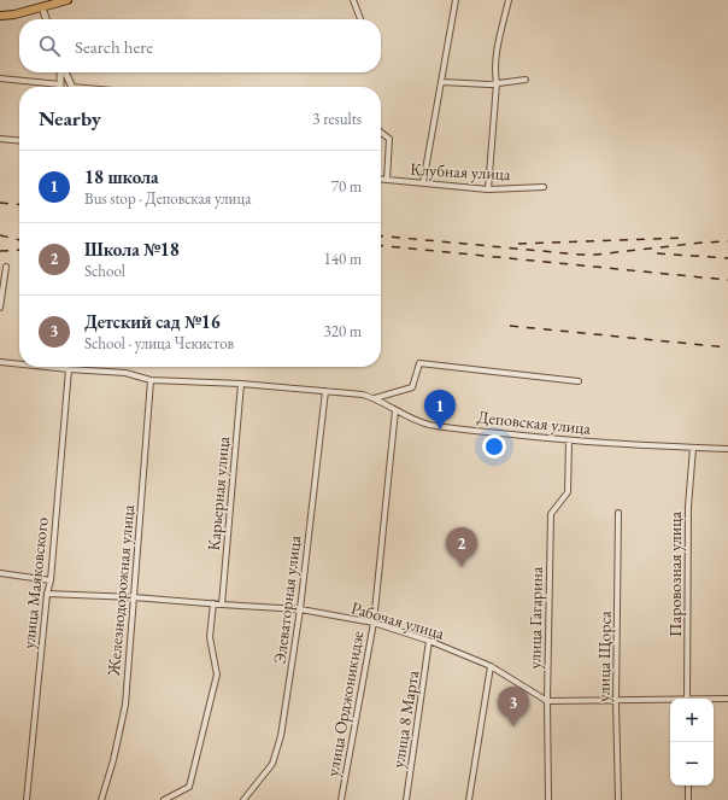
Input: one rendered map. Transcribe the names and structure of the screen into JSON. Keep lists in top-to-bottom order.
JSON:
{
  "streets": {
    "street": [
      "Клубная улица",
      "Деповская улица",
      "Карьерная улица",
      "Паровозная улица",
      "улица Маяковского",
      "Железнодорожная улица",
      "Элеваторная улица",
      "улица Гагарина",
      "Рабочая улица",
      "улица Щорса",
      "улица Орджоникидзе",
      "улица 8 Марта"
    ]
  },
  "crossings": [
    ["Деповская улица", "Карьерная улица"],
    ["Деповская улица", "Паровозная улица"],
    ["Деповская улица", "улица Маяковского"],
    ["Деповская улица", "Железнодорожная улица"],
    ["Деповская улица", "Элеваторная улица"],
    ["Деповская улица", "улица Гагарина"],
    ["Деповская улица", "улица Орджоникидзе"],
    ["Карьерная улица", "Рабочая улица"],
    ["улица Маяковского", "Рабочая улица"],
    ["Железнодорожная улица", "Рабочая улица"],
    ["Элеваторная улица", "Рабочая улица"],
    ["улица Гагарина", "Рабочая улица"],
    ["Рабочая улица", "улица Орджоникидзе"],
    ["Рабочая улица", "улица 8 Марта"]
  ],
  "page": {
    "search": "Search here",
    "heading": ["Nearby", "3 results"],
    "list": [
      {
        "mark": "1",
        "name": "18 школа",
        "note": "Bus stop · Деповская улица",
        "value": "70 m"
      },
      {
        "mark": "2",
        "name": "Школа №18",
        "note": "School",
        "value": "140 m"
      },
      {
        "mark": "3",
        "name": "Детский сад №16",
        "note": "School · улица Чекистов",
        "value": "320 m"
      }
    ],
    "pins": ["1", "2", "3"],
    "map_buttons": ["+", "−"]
  }
}
